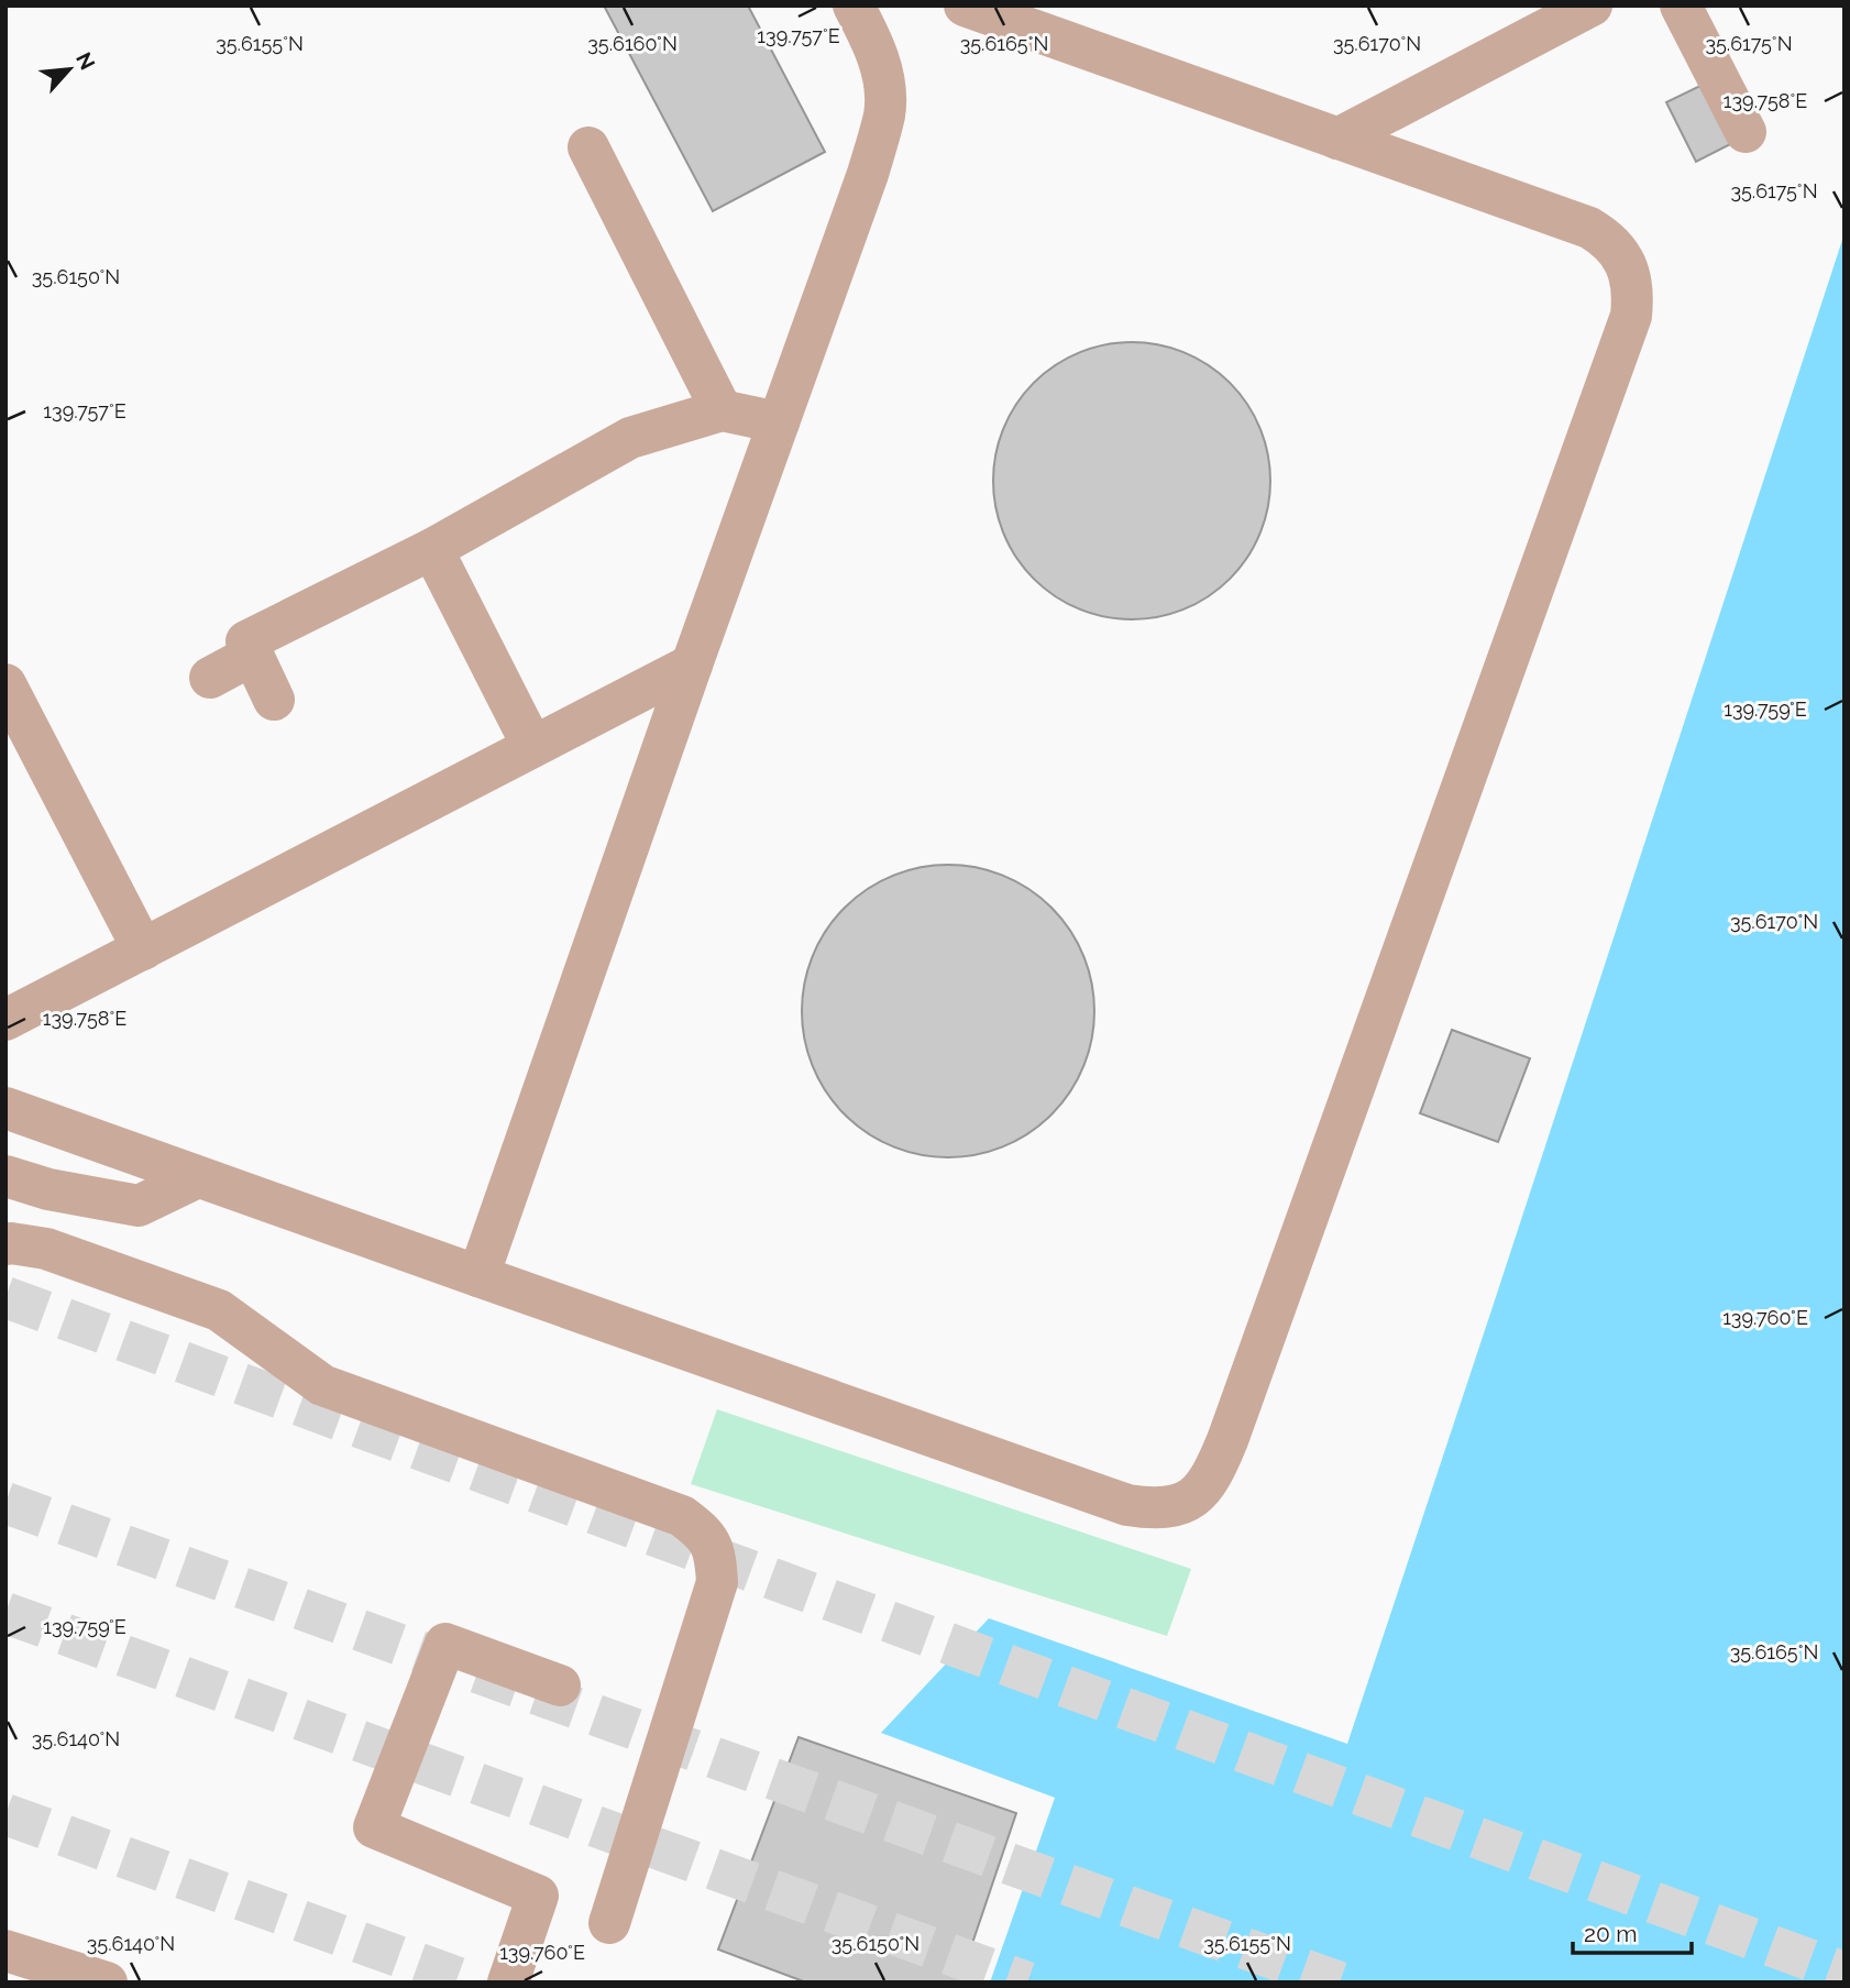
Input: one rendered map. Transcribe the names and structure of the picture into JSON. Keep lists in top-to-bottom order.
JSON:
{
  "scale_bar": "20 m",
  "north": "top right",
  "coordinates": [
    "139.757°E",
    "35.6155°N",
    "35.6160°N",
    "35.6165°N",
    "35.6170°N",
    "35.6175°N",
    "139.758°E",
    "35.6150°N",
    "139.759°E",
    "139.760°E",
    "35.6140°N"
  ]
}
